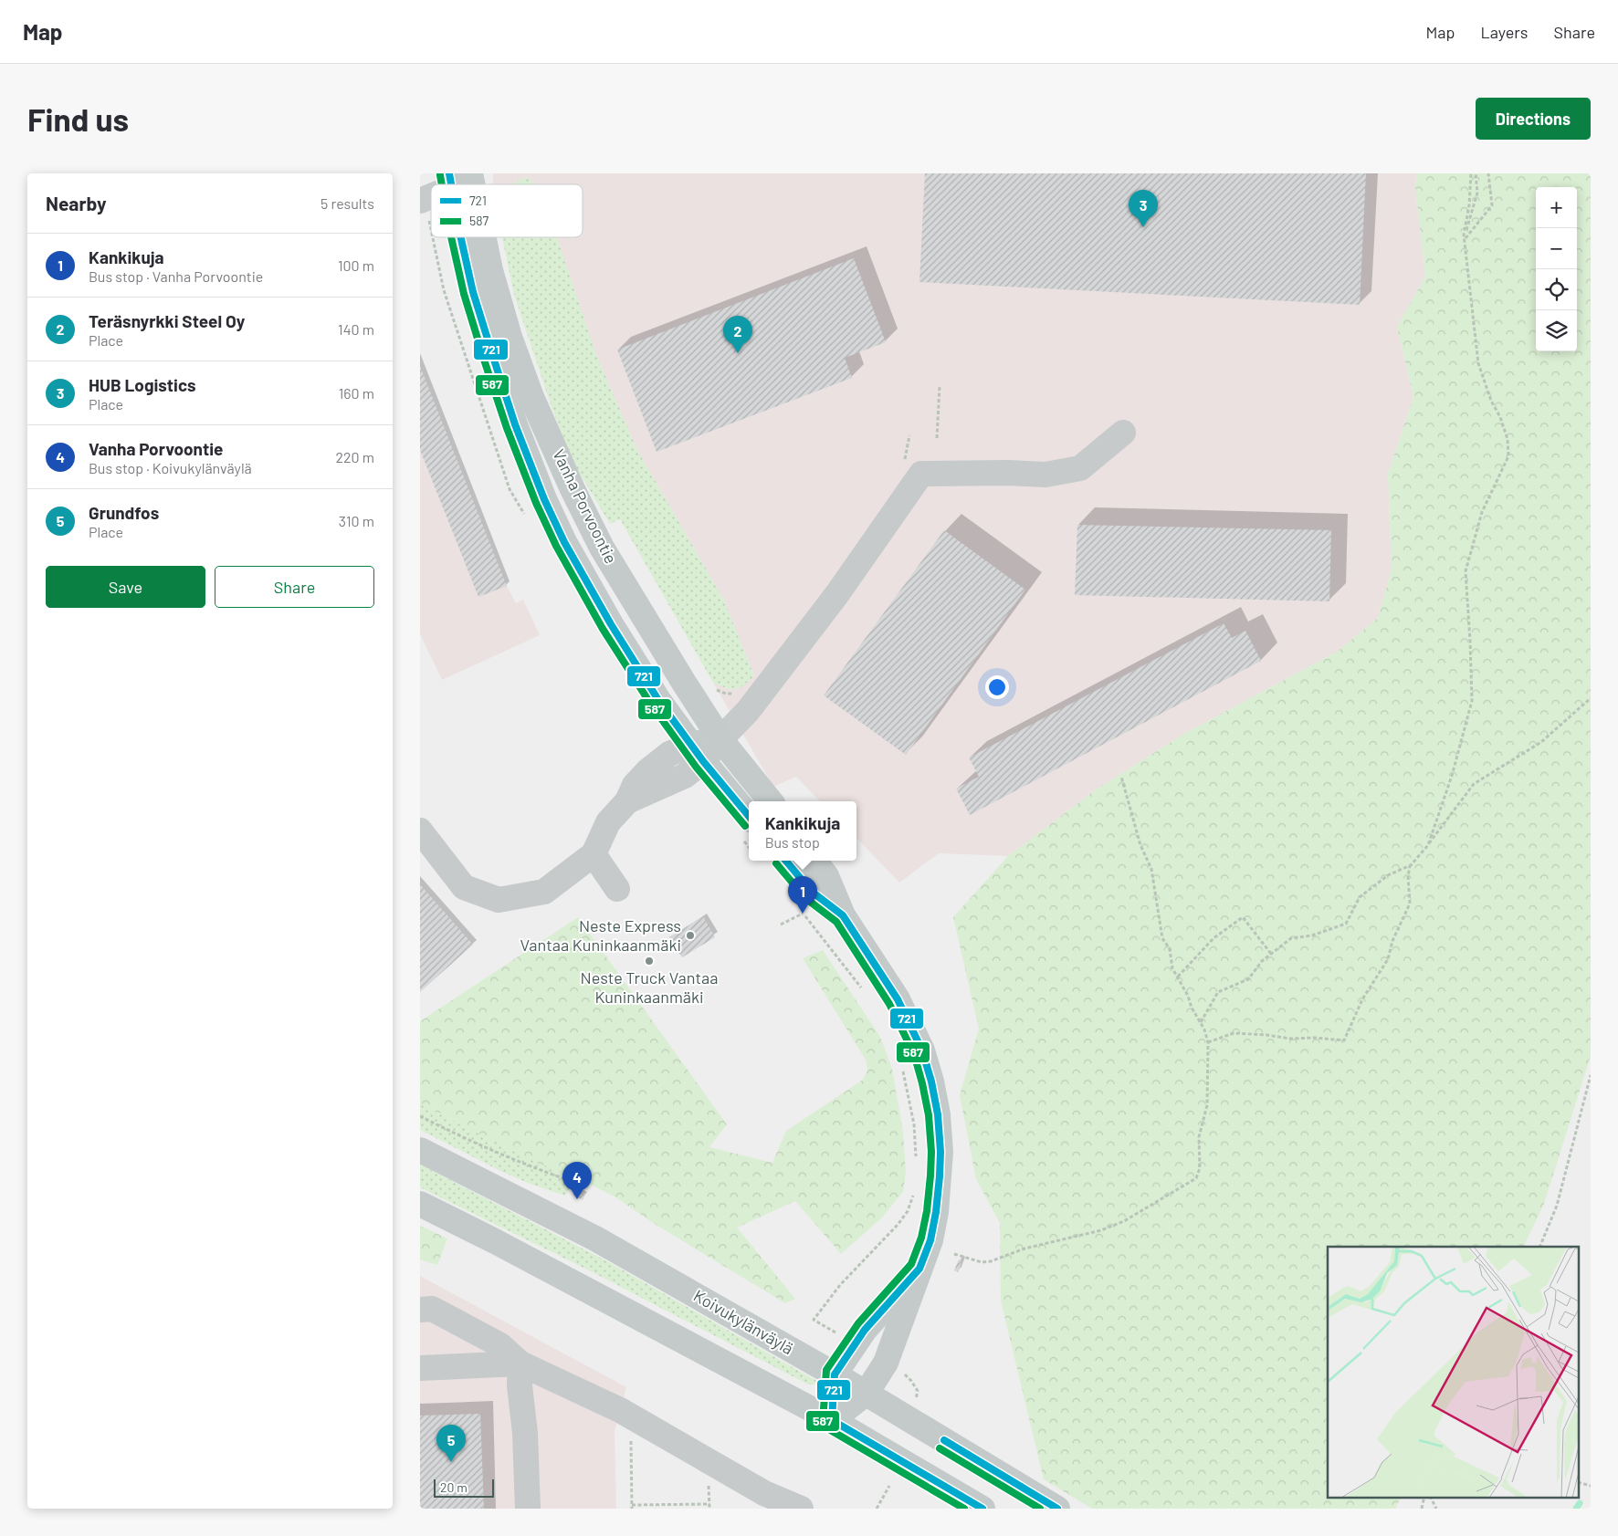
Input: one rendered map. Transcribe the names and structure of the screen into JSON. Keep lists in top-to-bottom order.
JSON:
{
  "streets": {
    "main road": ["Vanha Porvoontie", "Koivukylänväylä"]
  },
  "places": ["Neste Express Vantaa Kuninkaanmäki", "Neste Truck Vantaa Kuninkaanmäki"],
  "lines": ["transit line 721", "transit line 587"],
  "legend": ["721", "587"],
  "scale_bar": "20 m",
  "page": {
    "header": "Map",
    "nav": ["Map", "Layers", "Share"],
    "buttons": [
      "Directions",
      ["Save", "Share"]
    ],
    "title": "Find us",
    "heading": ["Nearby", "5 results"],
    "map_buttons": ["+", "−"],
    "pins": [
      "3",
      "2",
      "1",
      "4",
      "5"
    ],
    "list": [
      {
        "mark": "1",
        "name": "Kankikuja",
        "note": "Bus stop · Vanha Porvoontie",
        "value": "100 m"
      },
      {
        "mark": "2",
        "name": "Teräsnyrkki Steel Oy",
        "note": "Place",
        "value": "140 m"
      },
      {
        "mark": "3",
        "name": "HUB Logistics",
        "note": "Place",
        "value": "160 m"
      },
      {
        "mark": "4",
        "name": "Vanha Porvoontie",
        "note": "Bus stop · Koivukylänväylä",
        "value": "220 m"
      },
      {
        "mark": "5",
        "name": "Grundfos",
        "note": "Place",
        "value": "310 m"
      }
    ],
    "popup": ["Kankikuja", "Bus stop"],
    "scale": "20 m"
  }
}
